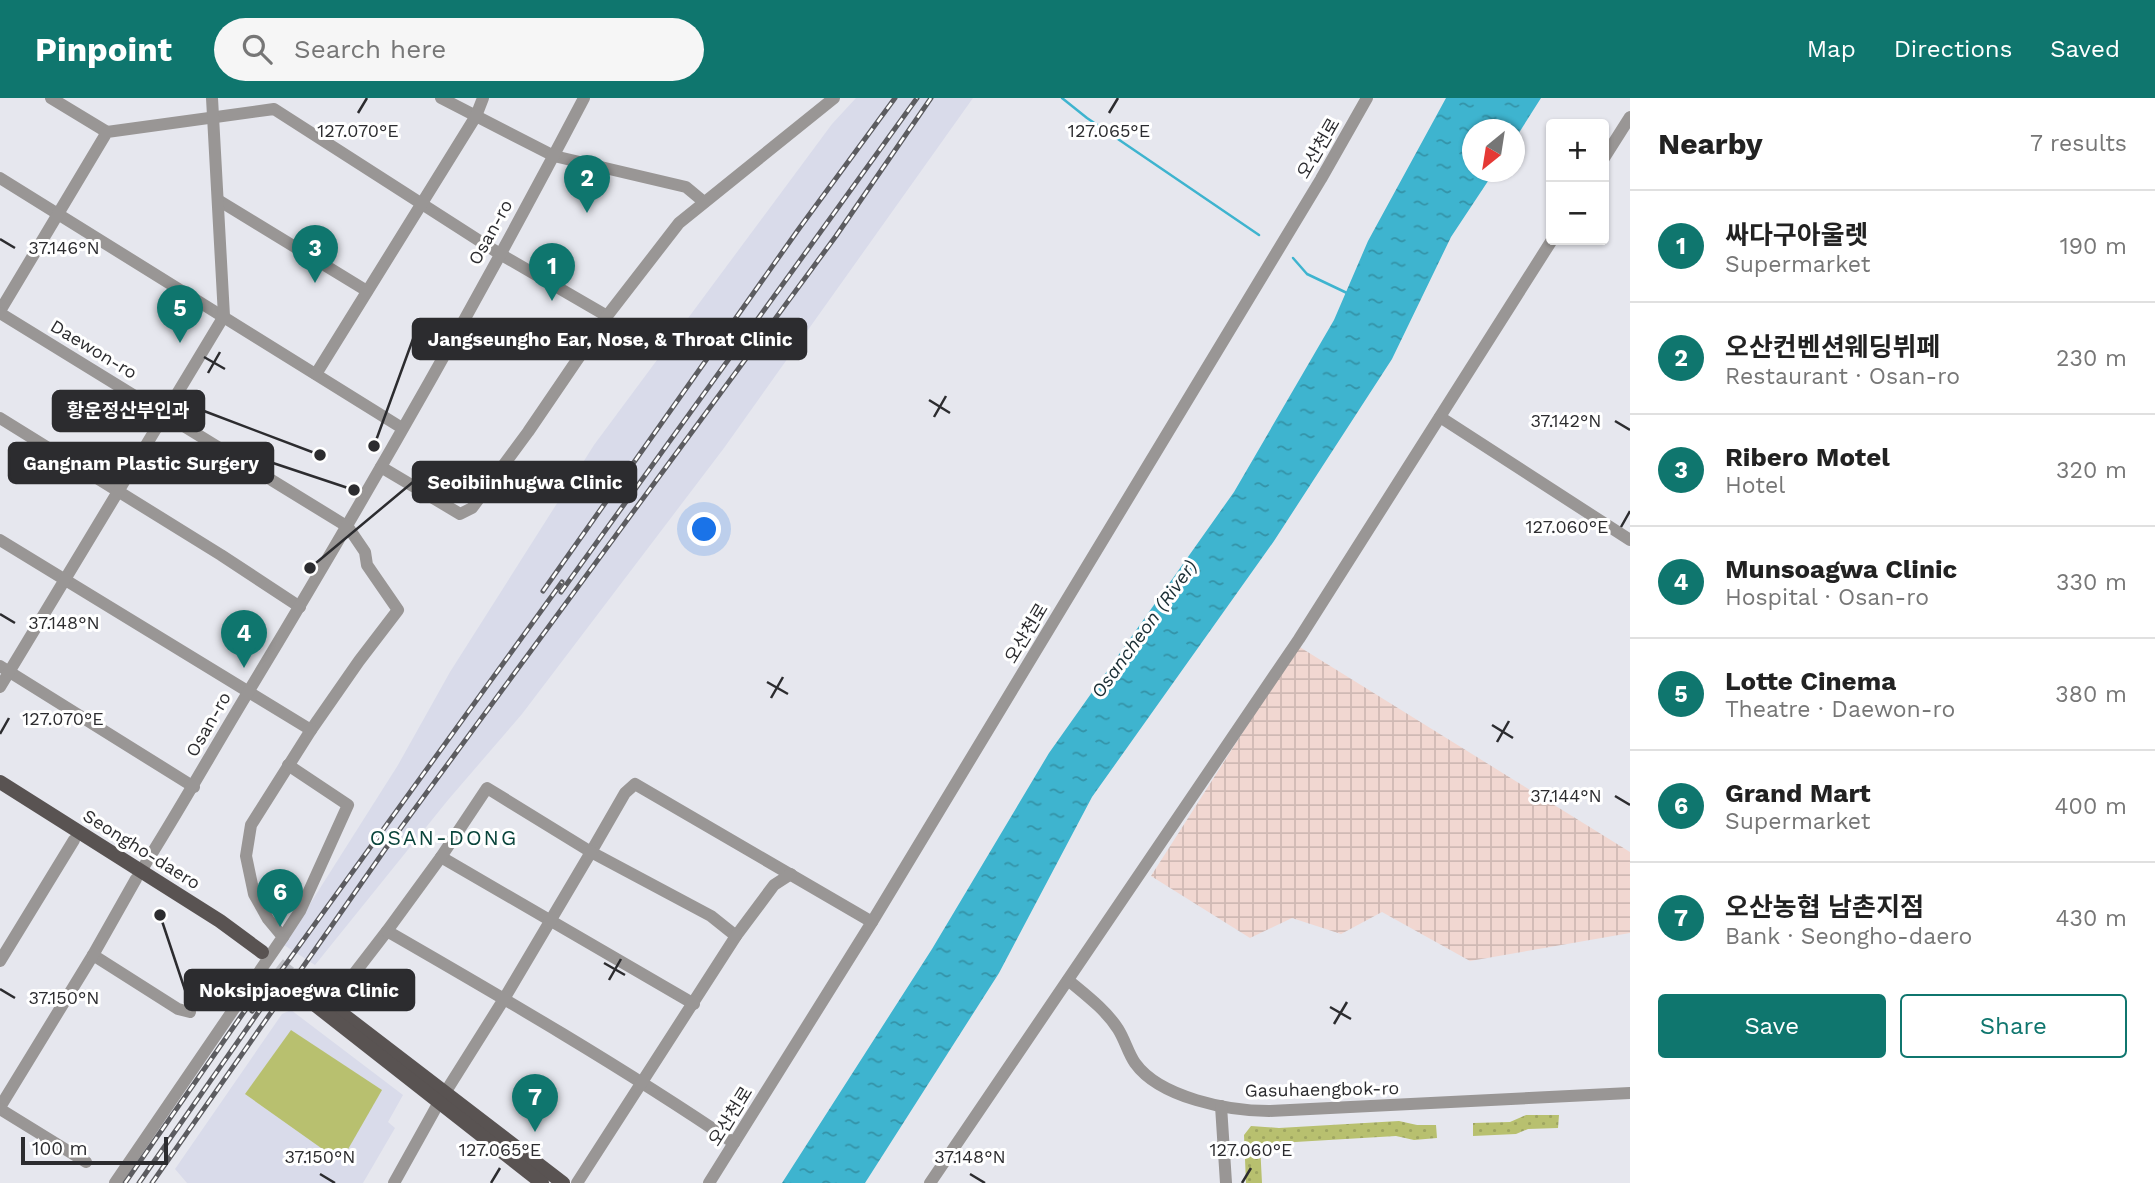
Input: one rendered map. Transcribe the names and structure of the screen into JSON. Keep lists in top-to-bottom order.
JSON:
{
  "streets": {
    "main road": ["Seongho-daero"],
    "street": [
      "오산천로",
      "Osan-ro",
      "Daewon-ro",
      "Gasuhaengbok-ro"
    ]
  },
  "crossings": [
    ["Osan-ro", "Daewon-ro"],
    ["Osan-ro", "Seongho-daero"]
  ],
  "districts": ["OSAN-DONG"],
  "water": ["Osancheon (River)"],
  "places": [
    "Jangseungho Ear, Nose, & Throat Clinic",
    "황운정산부인과",
    "Gangnam Plastic Surgery",
    "Seoibiinhugwa Clinic",
    "Noksipjaoegwa Clinic"
  ],
  "scale_bar": "100 m",
  "north": "bottom left",
  "page": {
    "header": "Pinpoint",
    "search": "Search here",
    "nav": ["Map", "Directions", "Saved"],
    "heading": ["Nearby", "7 results"],
    "map_buttons": ["+", "−"],
    "pins": [
      "2",
      "3",
      "1",
      "5",
      "4",
      "6",
      "7"
    ],
    "list": [
      {
        "mark": "1",
        "name": "싸다구아울렛",
        "note": "Supermarket",
        "value": "190 m"
      },
      {
        "mark": "2",
        "name": "오산컨벤션웨딩뷔페",
        "note": "Restaurant · Osan-ro",
        "value": "230 m"
      },
      {
        "mark": "3",
        "name": "Ribero Motel",
        "note": "Hotel",
        "value": "320 m"
      },
      {
        "mark": "4",
        "name": "Munsoagwa Clinic",
        "note": "Hospital · Osan-ro",
        "value": "330 m"
      },
      {
        "mark": "5",
        "name": "Lotte Cinema",
        "note": "Theatre · Daewon-ro",
        "value": "380 m"
      },
      {
        "mark": "6",
        "name": "Grand Mart",
        "note": "Supermarket",
        "value": "400 m"
      },
      {
        "mark": "7",
        "name": "오산농협 남촌지점",
        "note": "Bank · Seongho-daero",
        "value": "430 m"
      }
    ],
    "buttons": ["Save", "Share"],
    "scale": "100 m"
  },
  "coordinates": [
    "127.070°E",
    "127.065°E",
    "37.146°N",
    "37.142°N",
    "127.060°E",
    "37.148°N",
    "37.144°N",
    "37.150°N"
  ]
}
